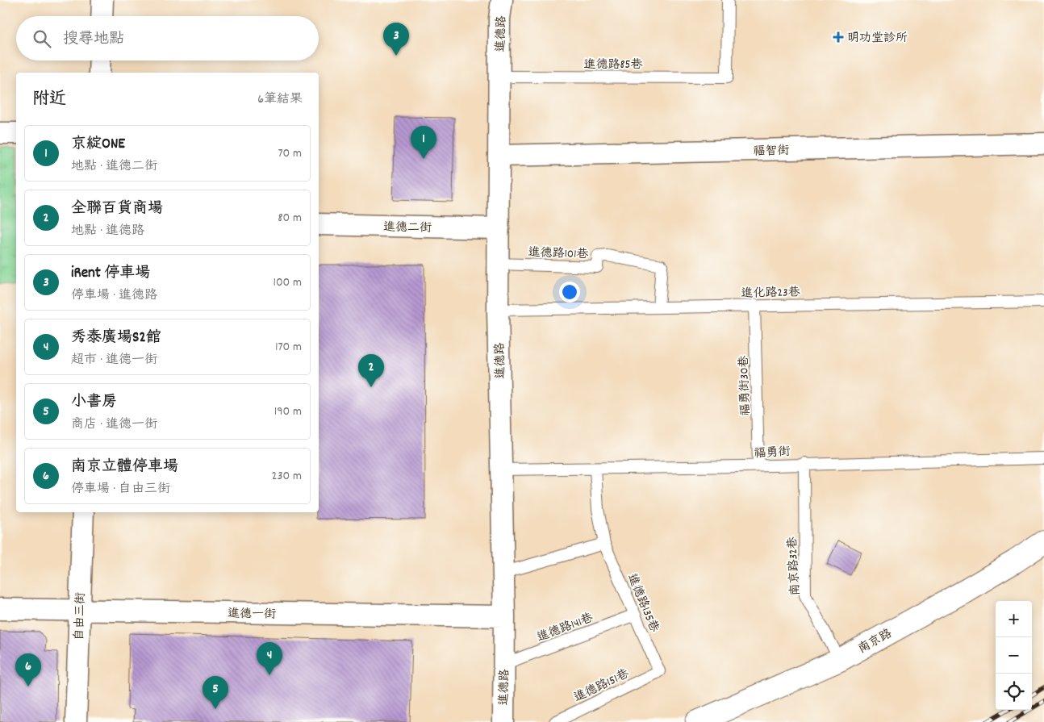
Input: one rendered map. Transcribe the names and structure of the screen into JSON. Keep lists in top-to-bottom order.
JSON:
{
  "streets": {
    "street": [
      "進德路",
      "福智街",
      "進德二街",
      "進德一街",
      "自由三街",
      "南京路"
    ],
    "lane": [
      "進德路85巷",
      "進德路101巷",
      "進化路23巷",
      "福勇街30巷",
      "福勇街",
      "南京路32巷",
      "進德路135巷",
      "進德路141巷",
      "進德路151巷"
    ]
  },
  "crossings": [
    ["進德路", "進德路85巷"],
    ["進德路", "福智街"],
    ["進德路", "進德二街"],
    ["進德路", "進德路101巷"],
    ["進德路", "進化路23巷"],
    ["進德路", "福勇街"],
    ["進德路", "進德一街"],
    ["進德路", "進德路141巷"],
    ["進德路101巷", "進化路23巷"],
    ["進化路23巷", "福勇街30巷"],
    ["福勇街30巷", "福勇街"],
    ["福勇街", "南京路32巷"],
    ["福勇街", "進德路135巷"],
    ["南京路32巷", "南京路"],
    ["進德路135巷", "進德路141巷"],
    ["進德路135巷", "進德路151巷"],
    ["進德一街", "自由三街"]
  ],
  "places": {
    "health": ["明功堂診所"]
  },
  "page": {
    "search": "搜尋地點",
    "pins": [
      "3",
      "1",
      "2",
      "4",
      "6",
      "5"
    ],
    "heading": ["附近", "6筆結果"],
    "list": [
      {
        "mark": "1",
        "name": "京綻ONE",
        "note": "地點 · 進德二街",
        "value": "70 m"
      },
      {
        "mark": "2",
        "name": "全聯百貨商場",
        "note": "地點 · 進德路",
        "value": "80 m"
      },
      {
        "mark": "3",
        "name": "iRent 停車場",
        "note": "停車場 · 進德路",
        "value": "100 m"
      },
      {
        "mark": "4",
        "name": "秀泰廣場S2館",
        "note": "超市 · 進德一街",
        "value": "170 m"
      },
      {
        "mark": "5",
        "name": "小書房",
        "note": "商店 · 進德一街",
        "value": "190 m"
      },
      {
        "mark": "6",
        "name": "南京立體停車場",
        "note": "停車場 · 自由三街",
        "value": "230 m"
      }
    ],
    "map_buttons": ["+", "−"]
  }
}
